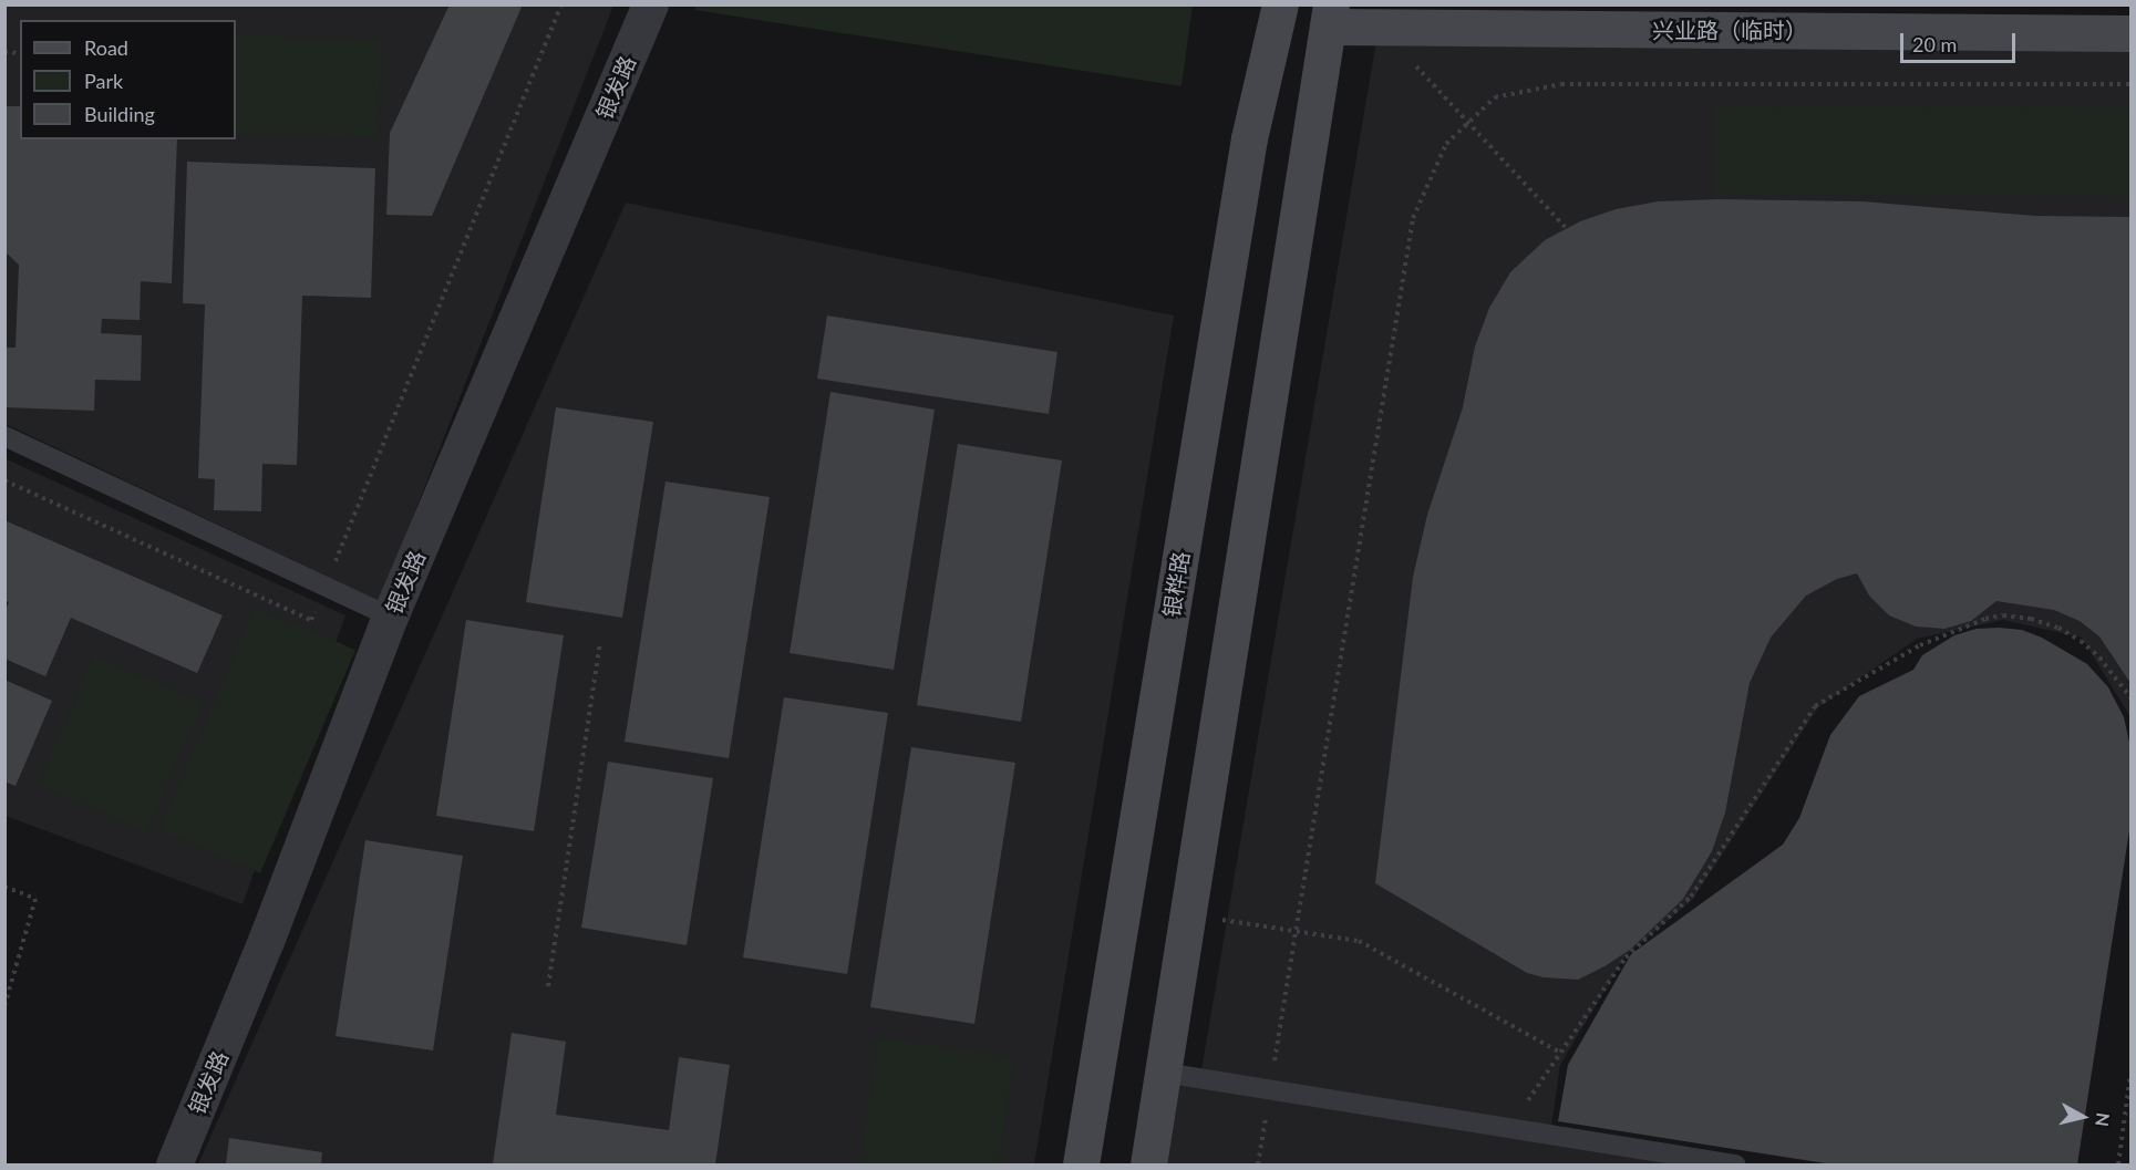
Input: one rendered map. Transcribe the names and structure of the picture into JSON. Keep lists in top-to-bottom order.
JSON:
{
  "streets": {
    "main road": ["兴业路（临时）", "银桦路"],
    "street": ["银发路"]
  },
  "legend": ["Road", "Park", "Building"],
  "scale_bar": "20 m",
  "north": "right"
}
